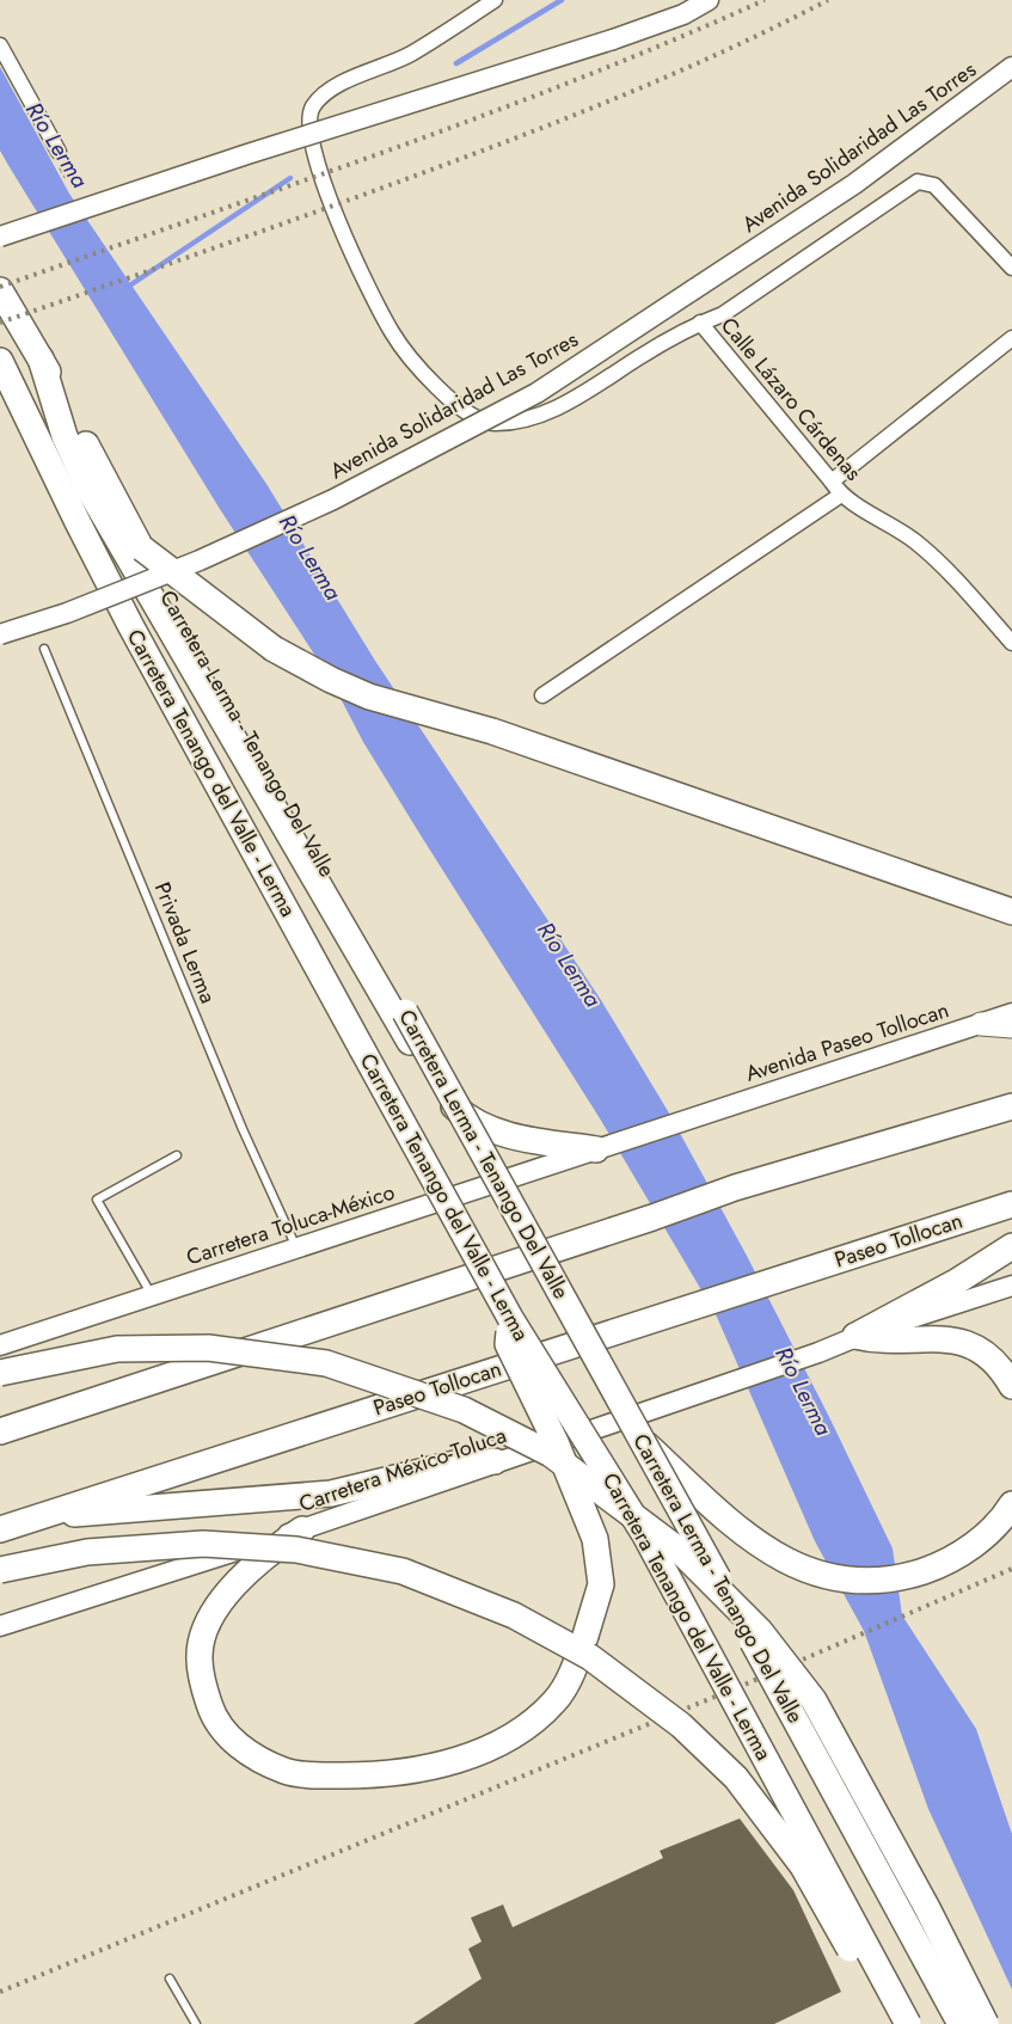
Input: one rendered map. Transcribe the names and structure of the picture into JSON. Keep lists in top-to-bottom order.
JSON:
{
  "streets": {
    "highway": ["Carretera Lerma - Tenango Del Valle", "Carretera Tenango del Valle - Lerma", "Paseo Tollocan"],
    "main road": [
      "Avenida Solidaridad Las Torres",
      "Avenida Paseo Tollocan",
      "Carretera Toluca-México",
      "Carretera México-Toluca"
    ],
    "street": ["Calle Lázaro Cárdenas"],
    "lane": ["Privada Lerma"]
  },
  "crossings": [
    ["Privada Lerma", "Carretera Toluca-México"],
    ["Avenida Paseo Tollocan", "Carretera Toluca-México"]
  ],
  "water": ["Río Lerma"]
}
